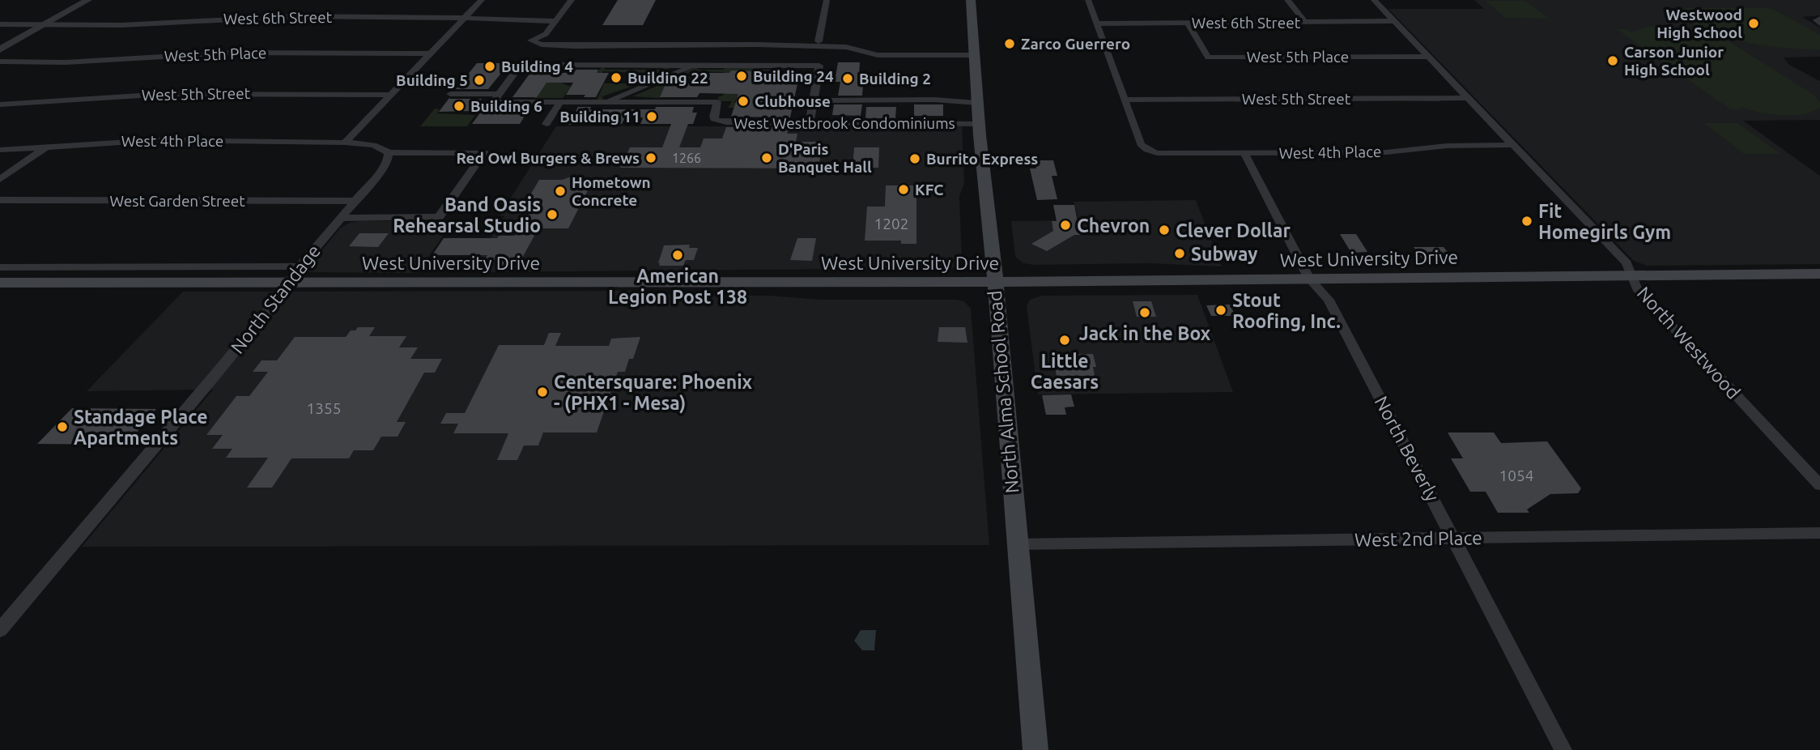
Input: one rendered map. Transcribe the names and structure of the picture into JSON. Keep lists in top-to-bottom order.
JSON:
{
  "streets": {
    "main road": ["West University Drive", "North Alma School Road"],
    "street": [
      "West 6th Street",
      "West 5th Place",
      "West 5th Street",
      "West Westbrook Condominiums",
      "West 4th Place",
      "West Garden Street",
      "North Standage",
      "North Westwood",
      "North Beverly",
      "West 2nd Place"
    ]
  },
  "crossings": [
    ["West 6th Street", "West 5th Place"],
    ["West 6th Street", "North Westwood"],
    ["West 5th Place", "North Westwood"],
    ["West 5th Street", "West 4th Place"],
    ["West 5th Street", "North Westwood"],
    ["West Westbrook Condominiums", "North Alma School Road"],
    ["West 4th Place", "North Westwood"],
    ["West 4th Place", "North Beverly"],
    ["West Garden Street", "North Standage"],
    ["West University Drive", "North Standage"],
    ["West University Drive", "North Westwood"],
    ["West University Drive", "North Alma School Road"],
    ["West University Drive", "North Beverly"],
    ["North Alma School Road", "West 2nd Place"],
    ["North Beverly", "West 2nd Place"]
  ],
  "places": [
    "Westwood High School",
    "Zarco Guerrero",
    "Carson Junior High School",
    "Building 4",
    "Building 24",
    "Building 22",
    "Building 2",
    "Building 5",
    "Clubhouse",
    "Building 6",
    "Building 11",
    "Red Owl Burgers & Brews",
    "D'Paris Banquet Hall",
    "Burrito Express",
    "KFC",
    "Hometown Concrete",
    "Band Oasis Rehearsal Studio",
    "Fit Homegirls Gym",
    "Chevron",
    "Clever Dollar",
    "Subway",
    "American Legion Post 138",
    "Stout Roofing, Inc.",
    "Jack in the Box",
    "Little Caesars",
    "Centersquare: Phoenix - (PHX1 - Mesa)",
    "Standage Place Apartments"
  ],
  "house_numbers": [
    "1266",
    "1202",
    "1355",
    "1054"
  ]
}
